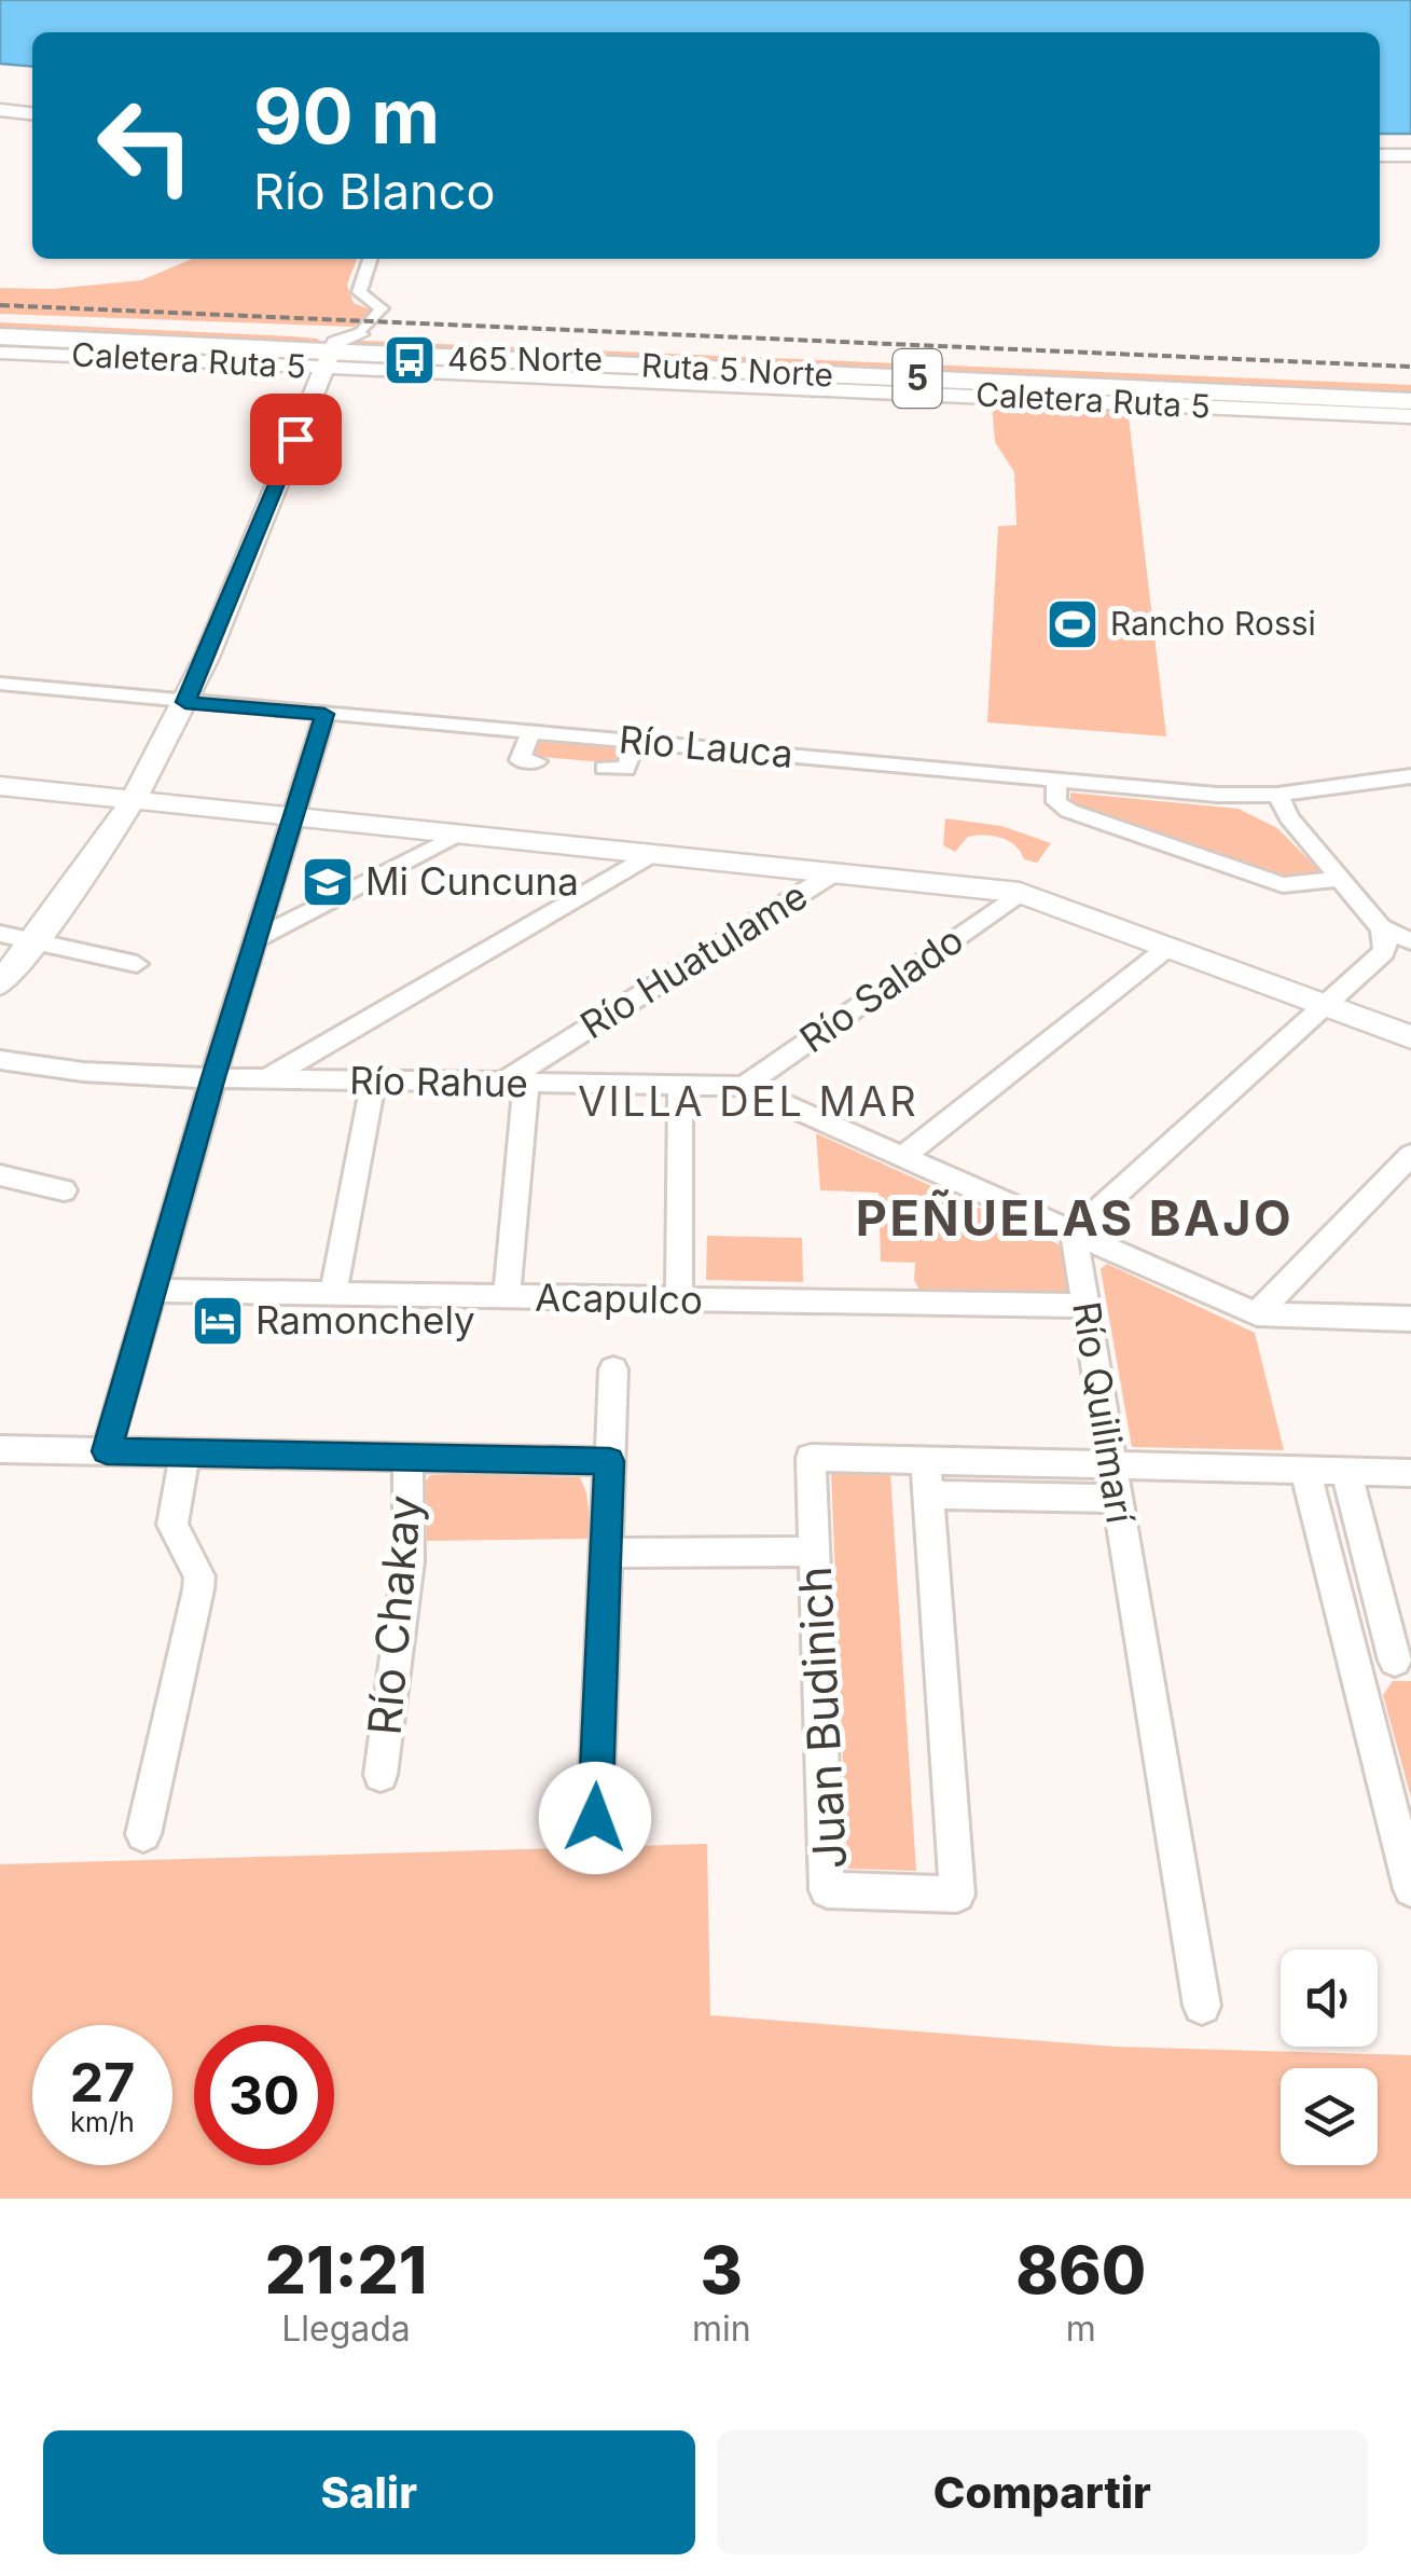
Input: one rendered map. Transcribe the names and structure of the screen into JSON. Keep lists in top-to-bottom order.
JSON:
{
  "streets": {
    "highway": ["Ruta 5 Norte", "5"],
    "main road": ["Caletera Ruta 5"],
    "street": [
      "Río Lauca",
      "Río Huatulame",
      "Río Salado",
      "Río Rahue",
      "Acapulco",
      "Río Quilimarí",
      "Río Chakay",
      "Juan Budinich"
    ]
  },
  "crossings": [
    ["Caletera Ruta 5", "Ruta 5 Norte"],
    ["Río Huatulame", "Río Rahue"],
    ["Río Salado", "Río Rahue"],
    ["Río Rahue", "Río Quilimarí"],
    ["Acapulco", "Río Quilimarí"],
    ["Río Quilimarí", "Juan Budinich"]
  ],
  "districts": ["VILLA DEL MAR", "PEÑUELAS BAJO"],
  "places": {
    "bus stop": ["465 Norte"],
    "sports": ["Rancho Rossi"],
    "school or university": ["Mi Cuncuna"],
    "hotel": ["Ramonchely"]
  },
  "page": {
    "turn": ["90 m", "Río Blanco"],
    "speed": "27 km/h",
    "limit": "30",
    "eta": [
      "21:21",
      "Llegada",
      "3",
      "min",
      "860",
      "m"
    ],
    "buttons": ["Salir", "Compartir"]
  }
}
